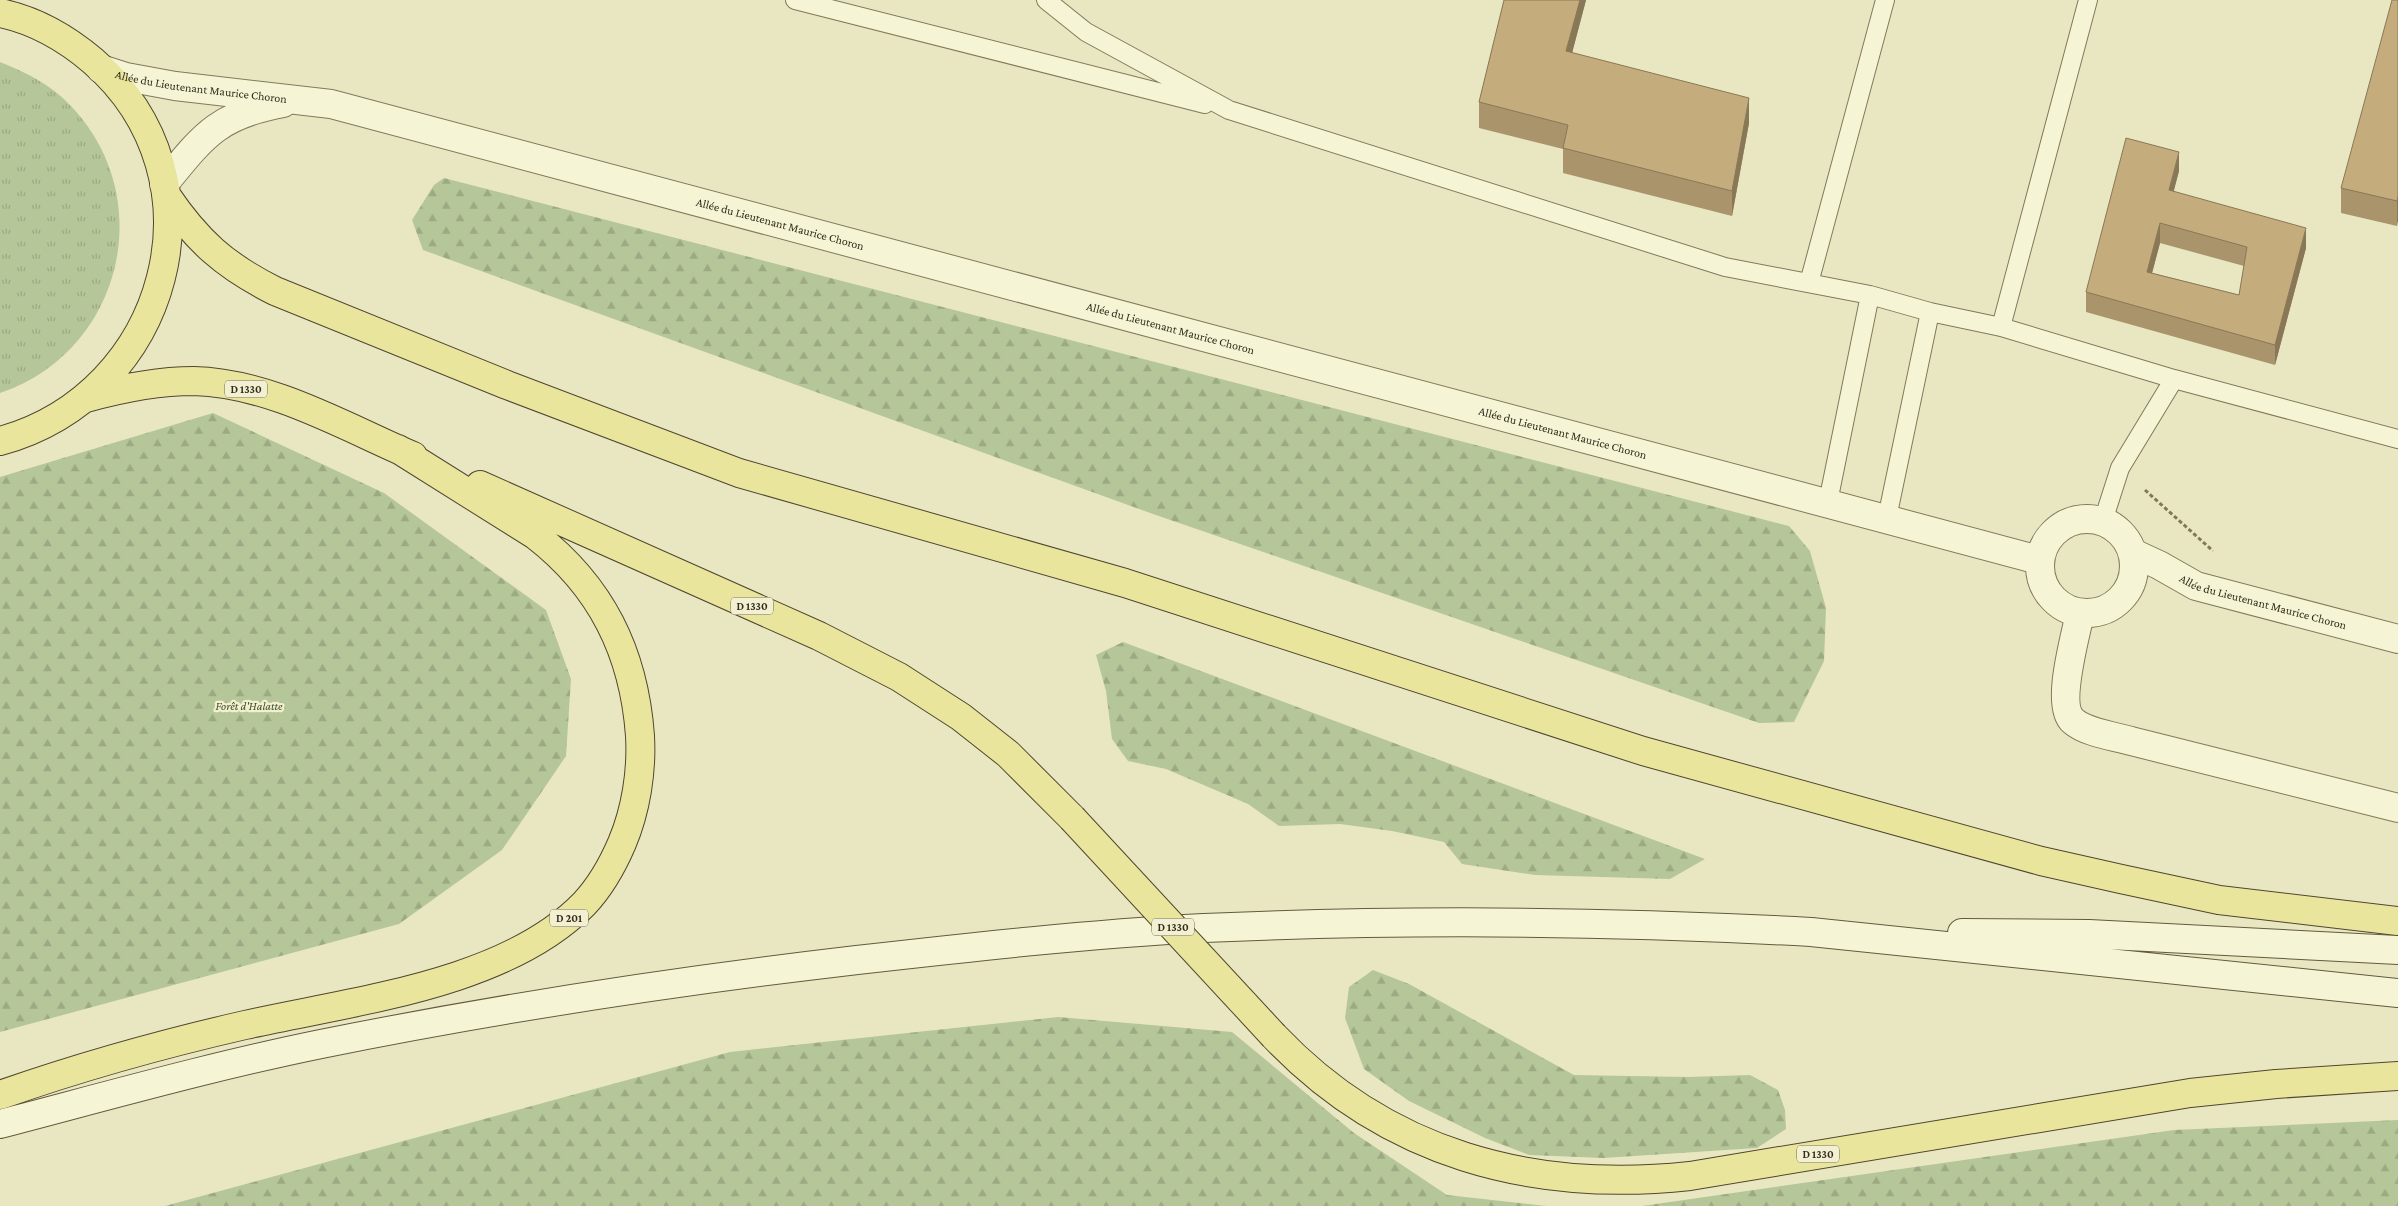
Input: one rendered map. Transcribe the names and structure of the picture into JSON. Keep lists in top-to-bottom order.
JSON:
{
  "streets": {
    "main road": ["D 1330", "D 201"],
    "street": ["Allée du Lieutenant Maurice Choron"]
  },
  "crossings": [
    ["D 1330", "D 201"]
  ],
  "parks": ["Forêt d'Halatte"]
}
